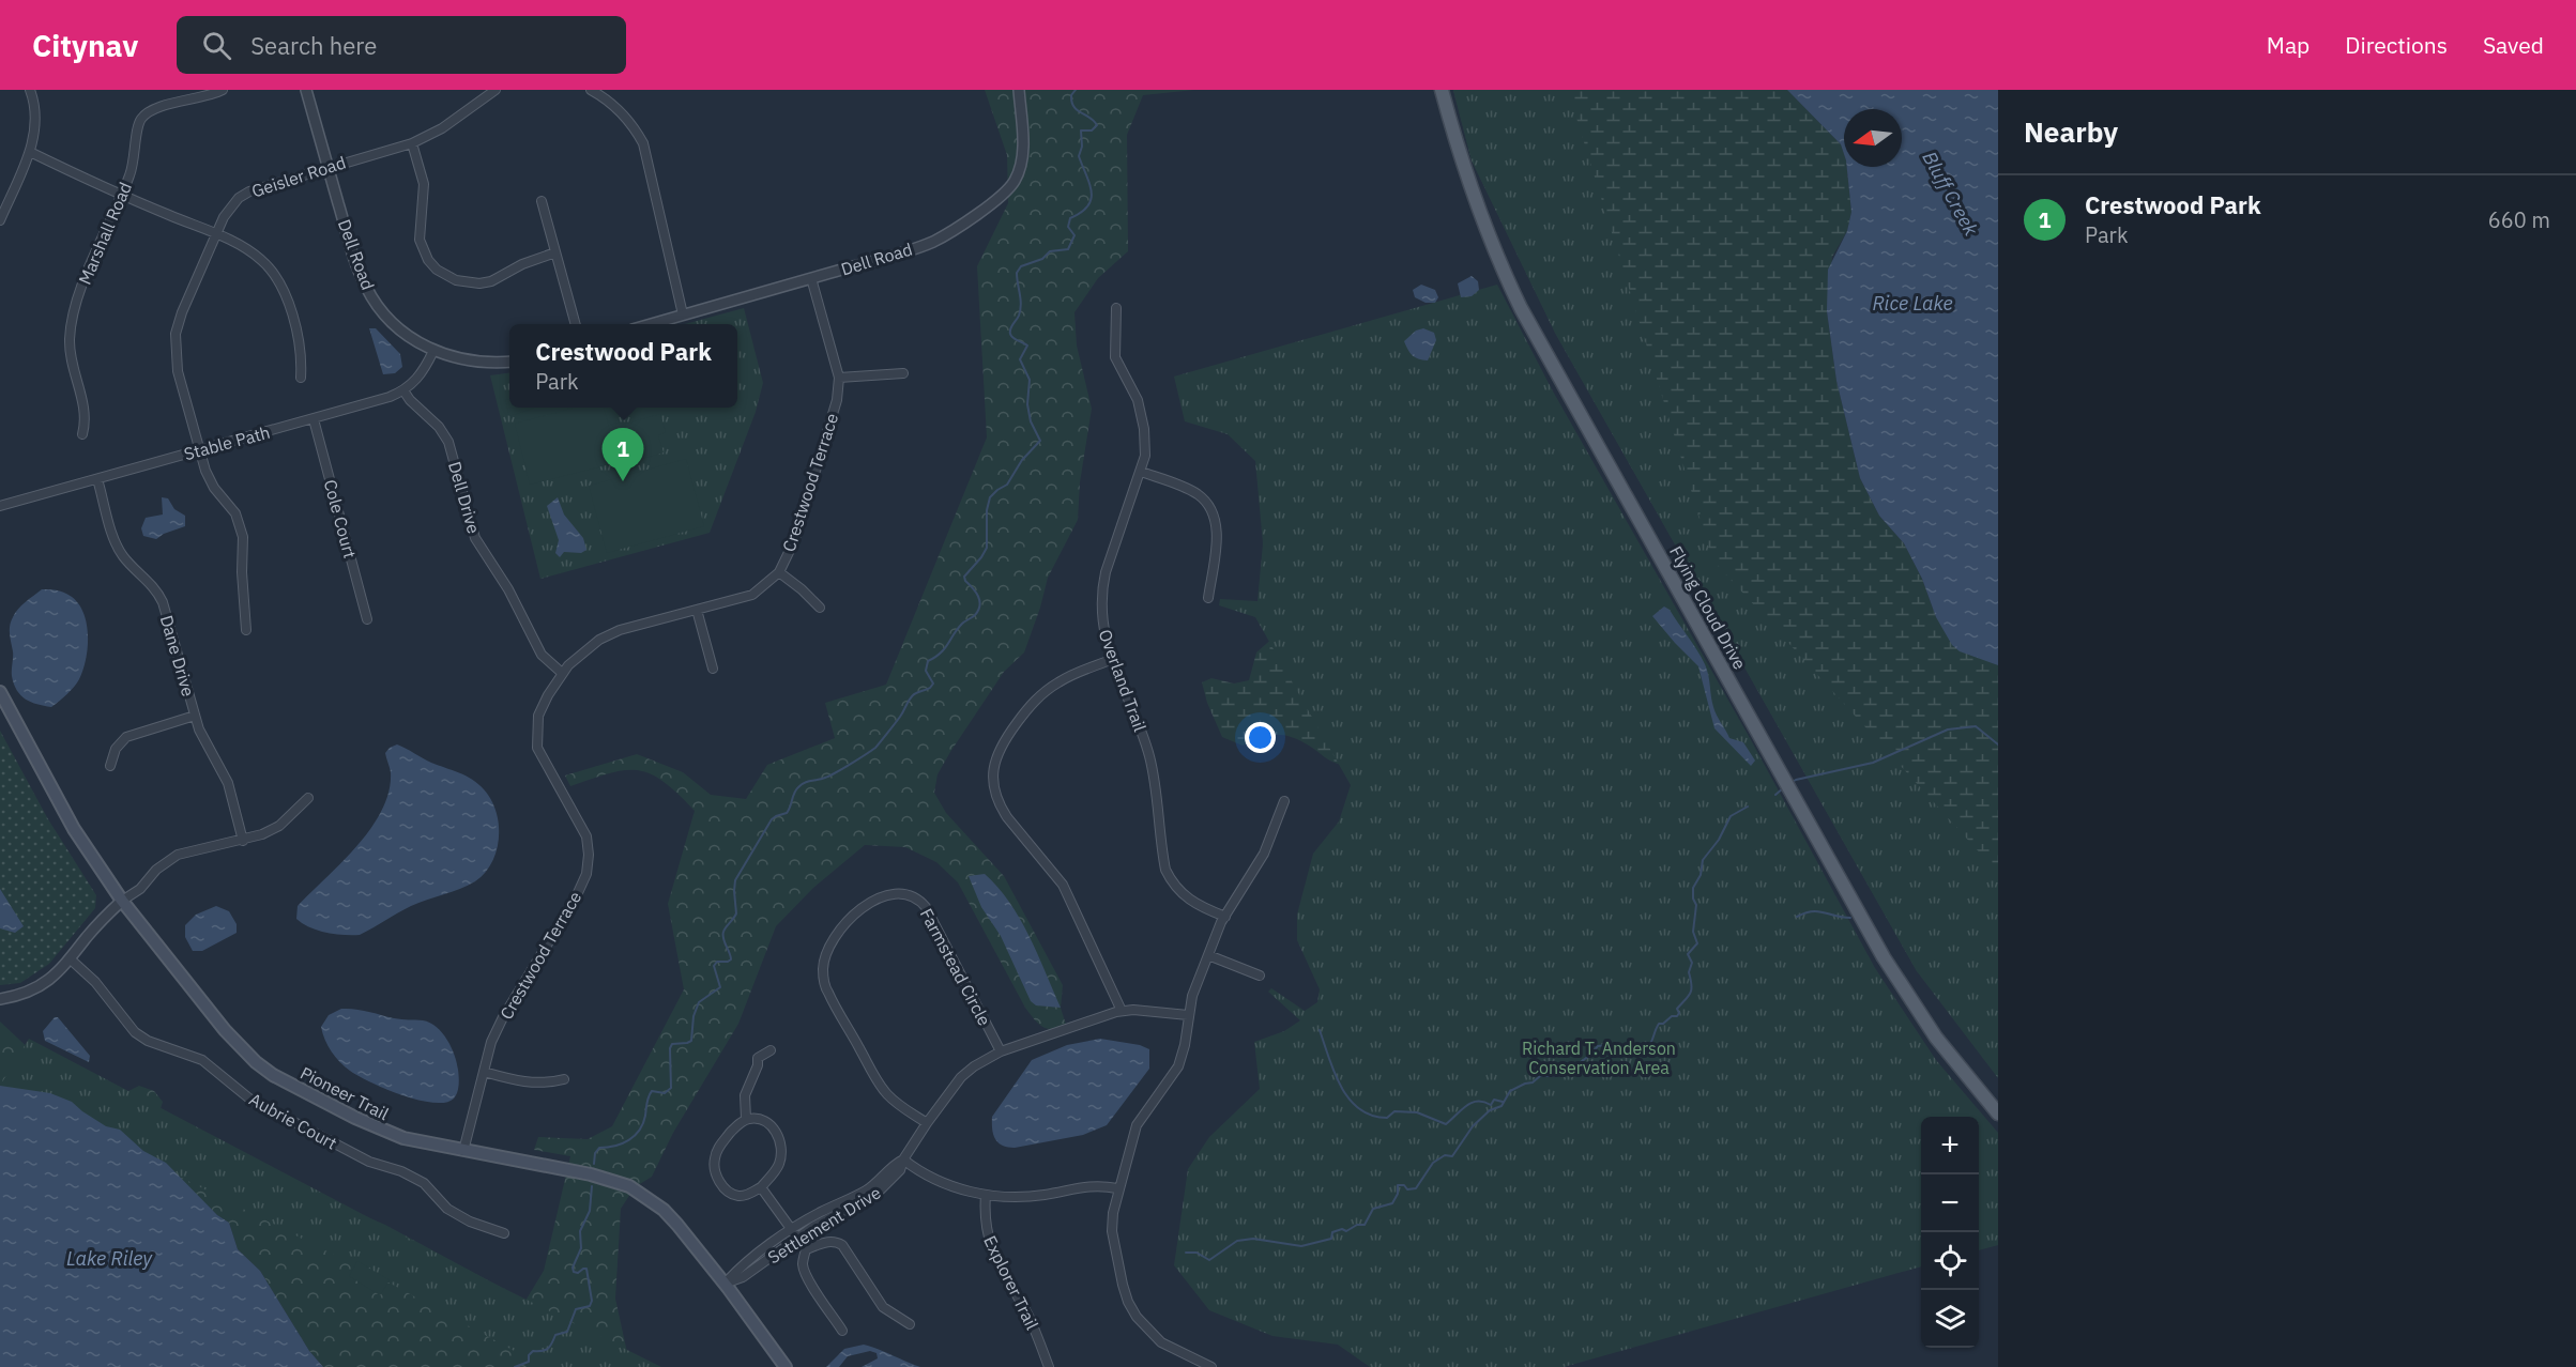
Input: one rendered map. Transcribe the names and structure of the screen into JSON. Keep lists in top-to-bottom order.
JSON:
{
  "streets": {
    "main road": ["Flying Cloud Drive", "Pioneer Trail"],
    "street": [
      "Geisler Road",
      "Marshall Road",
      "Dell Road",
      "Stable Path",
      "Crestwood Terrace",
      "Dell Drive",
      "Cole Court",
      "Dane Drive",
      "Overland Trail",
      "Farmstead Circle",
      "Aubrie Court",
      "Settlement Drive",
      "Explorer Trail"
    ]
  },
  "crossings": [
    ["Geisler Road", "Dell Road"],
    ["Geisler Road", "Stable Path"],
    ["Dell Road", "Stable Path"],
    ["Dell Road", "Crestwood Terrace"],
    ["Stable Path", "Dell Drive"],
    ["Stable Path", "Cole Court"],
    ["Stable Path", "Dane Drive"],
    ["Crestwood Terrace", "Dell Drive"],
    ["Crestwood Terrace", "Pioneer Trail"],
    ["Farmstead Circle", "Settlement Drive"],
    ["Pioneer Trail", "Settlement Drive"]
  ],
  "water": ["Bluff Creek", "Rice Lake", "Lake Riley"],
  "parks": ["Richard T. Anderson Conservation Area"],
  "north": "left",
  "page": {
    "header": "Citynav",
    "search": "Search here",
    "nav": ["Map", "Directions", "Saved"],
    "heading": "Nearby",
    "list": [
      {
        "mark": "1",
        "name": "Crestwood Park",
        "note": "Park",
        "value": "660 m"
      }
    ],
    "popup": ["Crestwood Park", "Park"],
    "pins": "1",
    "map_buttons": ["+", "−"]
  }
}
